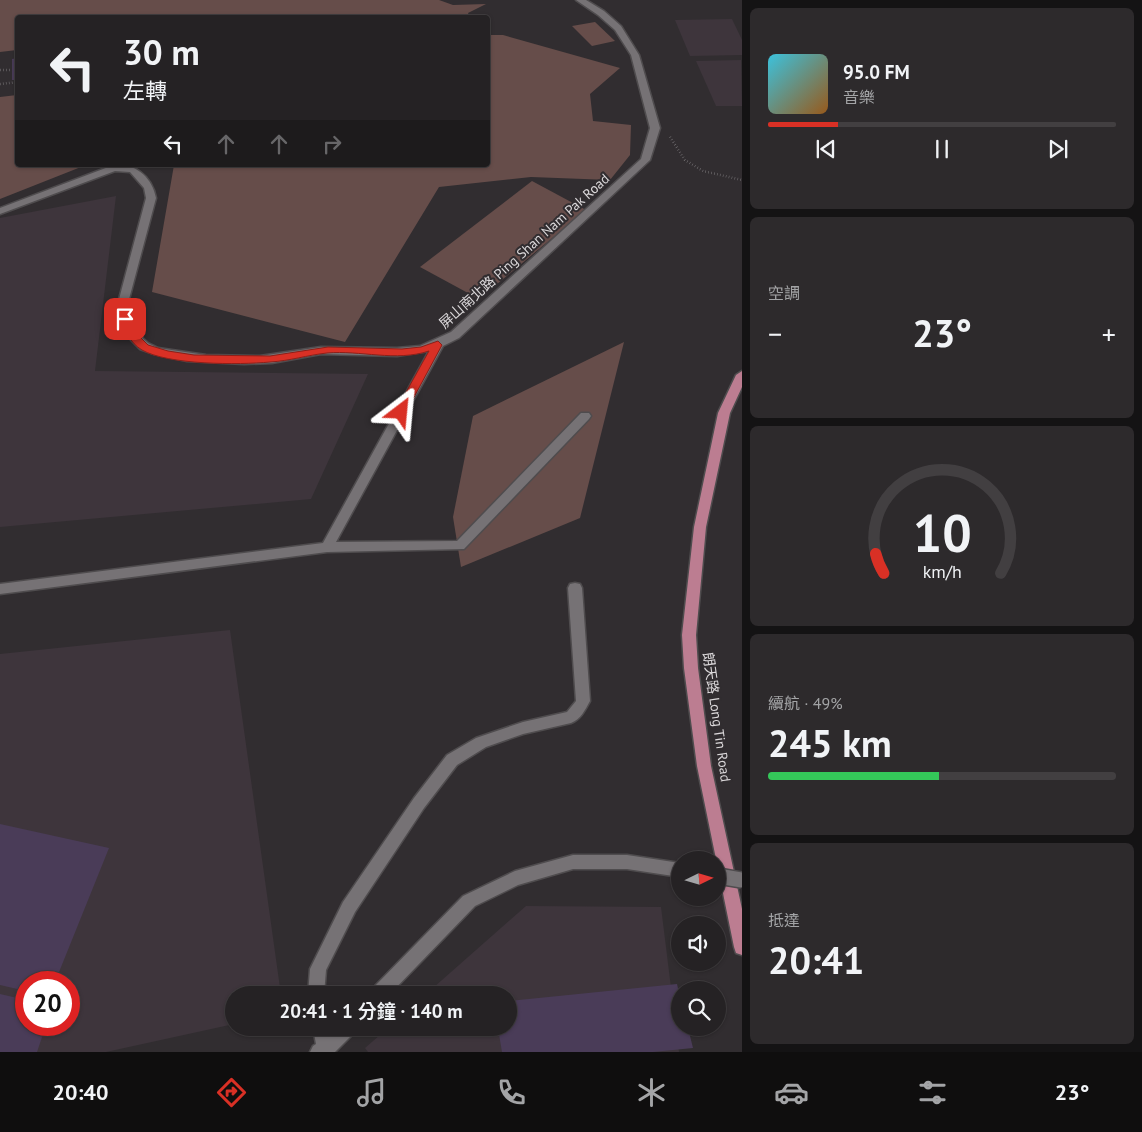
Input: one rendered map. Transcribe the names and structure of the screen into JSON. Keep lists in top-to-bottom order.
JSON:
{
  "streets": {
    "main road": ["朗天路 Long Tin Road"],
    "street": ["屏山南北路 Ping Shan Nam Pak Road"]
  },
  "north": "right",
  "page": {
    "turn": ["30 m", "左轉"],
    "song": ["95.0 FM", "音樂"],
    "tile": [
      "空調",
      ["續航 · 49%", "245 km"],
      ["抵達", "20:41"]
    ],
    "heat": ["−", "23°", "+"],
    "limit": "20",
    "trip": "20:41 · 1 分鐘 · 140 m",
    "tabs": ["20:40", "23°"],
    "gauge": ["10", "km/h"]
  }
}
